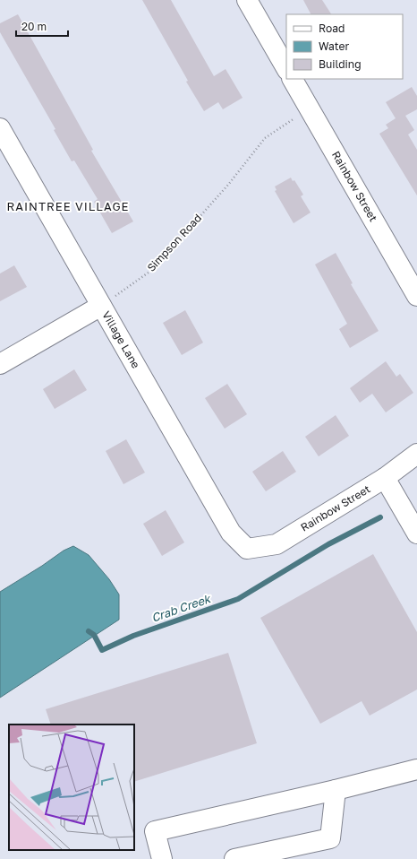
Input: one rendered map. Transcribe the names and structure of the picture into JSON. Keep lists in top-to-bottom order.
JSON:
{
  "streets": {
    "street": ["Rainbow Street", "Village Lane"],
    "path": ["Simpson Road"]
  },
  "crossings": [
    ["Rainbow Street", "Simpson Road"],
    ["Rainbow Street", "Village Lane"],
    ["Simpson Road", "Village Lane"]
  ],
  "districts": ["RAINTREE VILLAGE"],
  "water": ["Crab Creek"],
  "legend": ["Road", "Water", "Building"],
  "scale_bar": "20 m"
}
